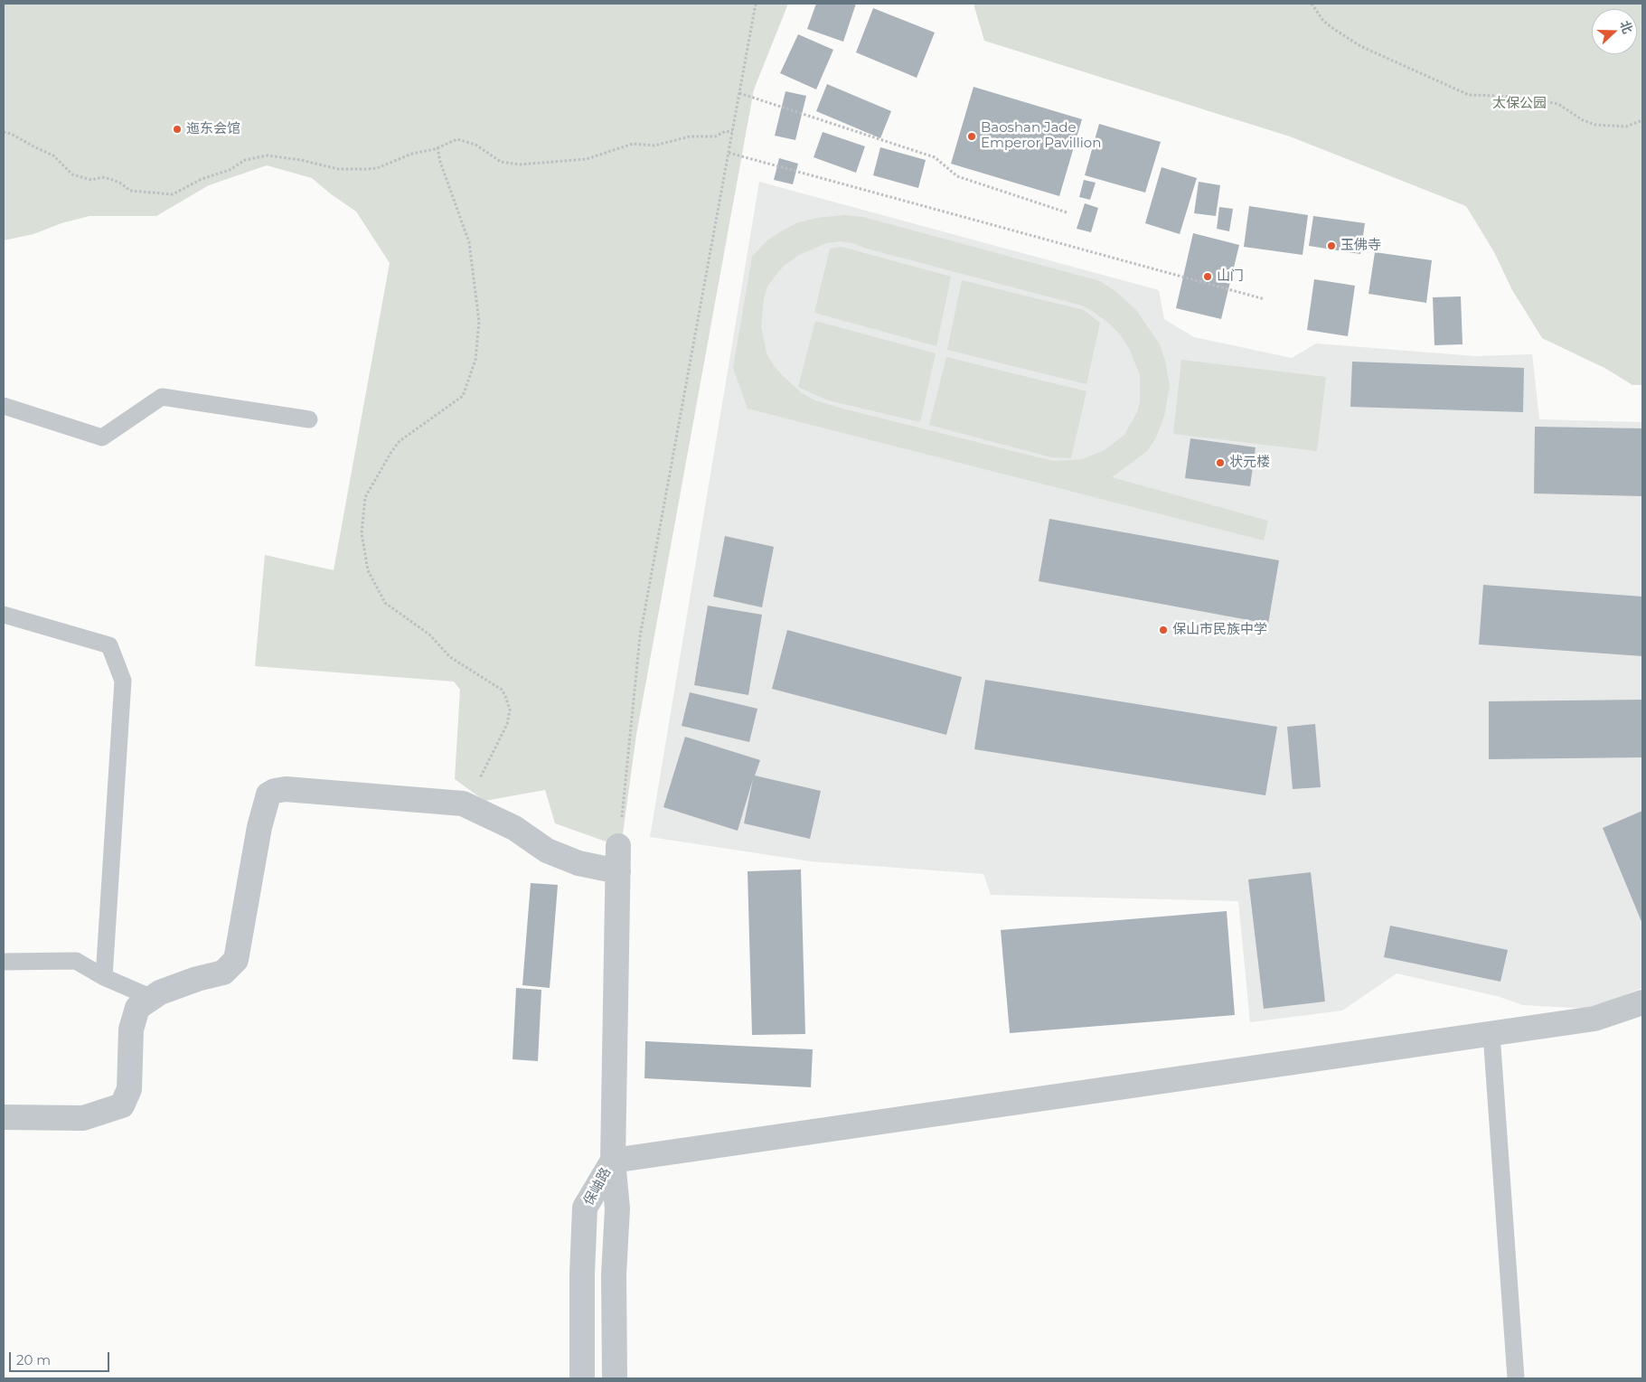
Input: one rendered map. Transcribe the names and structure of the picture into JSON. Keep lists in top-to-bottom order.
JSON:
{
  "streets": {
    "street": ["保岫路"]
  },
  "parks": ["太保公园"],
  "places": [
    "迤东会馆",
    "Baoshan Jade Emperor Pavillion",
    "玉佛寺",
    "山门",
    "状元楼",
    "保山市民族中学"
  ],
  "scale_bar": "20 m",
  "north": "right"
}
